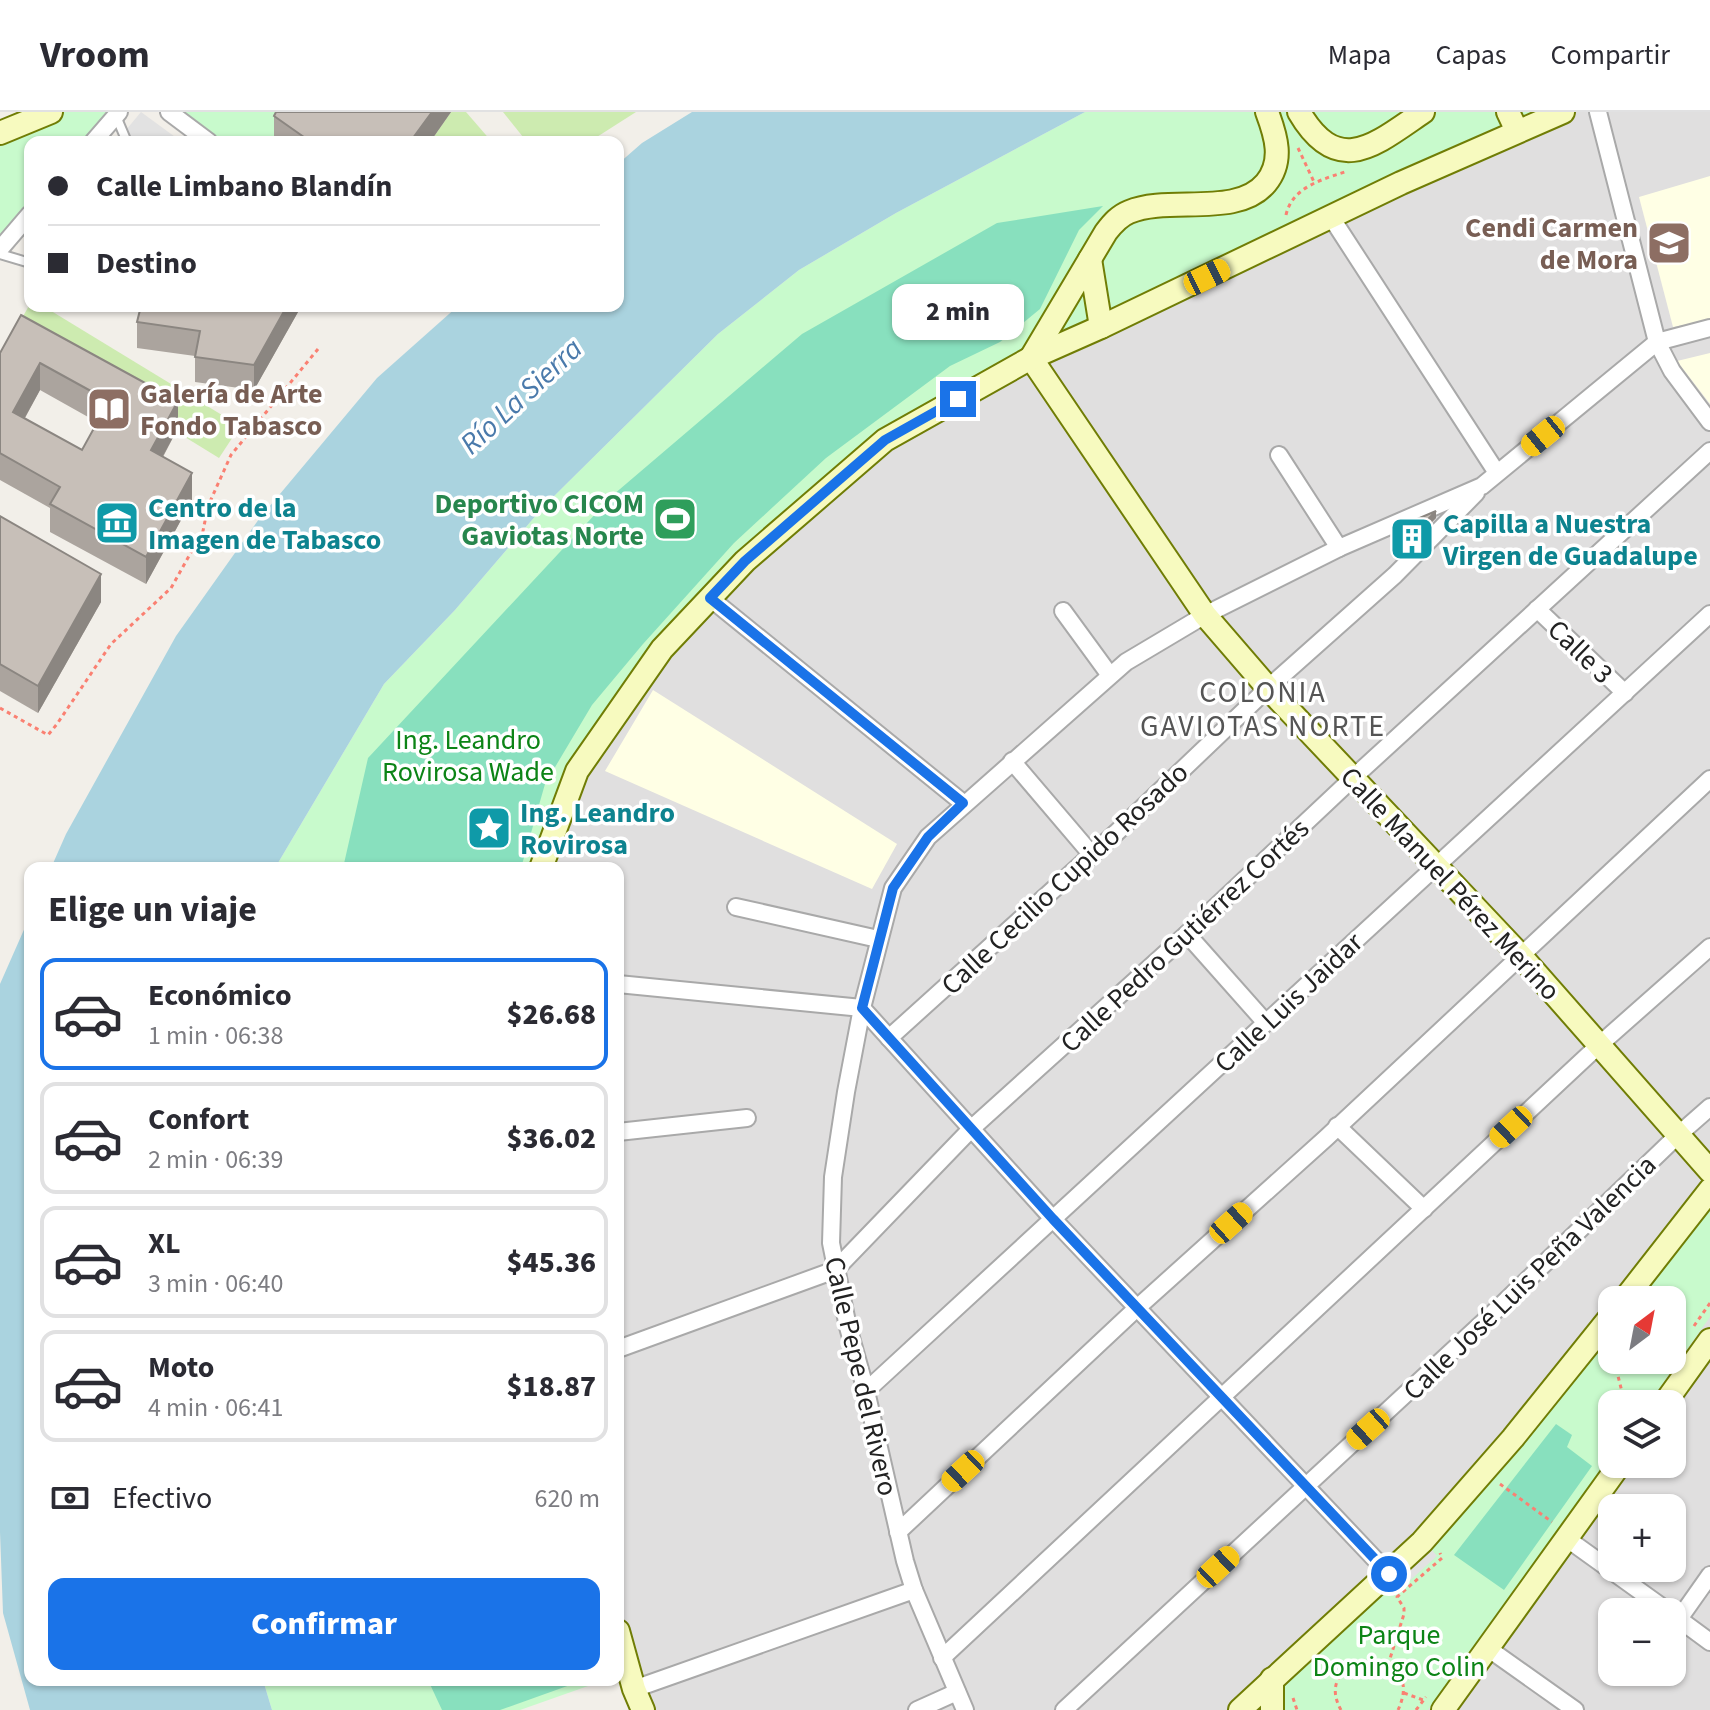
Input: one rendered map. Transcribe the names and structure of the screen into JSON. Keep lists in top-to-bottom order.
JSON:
{
  "streets": {
    "main road": ["Calle Manuel Pérez Merino"],
    "street": [
      "Calle 3",
      "Calle Cecilio Cupido Rosado",
      "Calle Pedro Gutiérrez Cortés",
      "Calle Luis Jaidar",
      "Calle José Luis Peña Valencia",
      "Calle Pepe del Rivero"
    ]
  },
  "crossings": [
    ["Calle 3", "Calle Pedro Gutiérrez Cortés"],
    ["Calle 3", "Calle Luis Jaidar"],
    ["Calle Cecilio Cupido Rosado", "Calle Manuel Pérez Merino"],
    ["Calle Cecilio Cupido Rosado", "Calle Pepe del Rivero"],
    ["Calle Manuel Pérez Merino", "Calle Pedro Gutiérrez Cortés"],
    ["Calle Manuel Pérez Merino", "Calle Luis Jaidar"],
    ["Calle Manuel Pérez Merino", "Calle José Luis Peña Valencia"],
    ["Calle Manuel Pérez Merino", "Calle Pepe del Rivero"],
    ["Calle Pedro Gutiérrez Cortés", "Calle Pepe del Rivero"],
    ["Calle Luis Jaidar", "Calle Pepe del Rivero"]
  ],
  "districts": ["COLONIA GAVIOTAS NORTE"],
  "water": ["Río La Sierra"],
  "parks": ["Ing. Leandro Rovirosa Wade", "Parque Domingo Colin"],
  "places": {
    "school or university": ["Cendi Carmen de Mora"],
    "library": ["Galería de Arte Fondo Tabasco"],
    "sports": ["Deportivo CICOM Gaviotas Norte"],
    "museum": ["Centro de la Imagen de Tabasco"],
    "building": ["Capilla a Nuestra Virgen de Guadalupe"],
    "place": ["Ing. Leandro Rovirosa"]
  },
  "north": "top right",
  "page": {
    "header": "Vroom",
    "nav": ["Mapa", "Capas", "Compartir"],
    "banner": ["Calle Limbano Blandín", "Destino"],
    "bubble": "2 min",
    "heading": "Elige un viaje",
    "list": [
      {
        "name": "Económico",
        "note": "1 min · 06:38",
        "value": "$26.68"
      },
      {
        "name": "Confort",
        "note": "2 min · 06:39",
        "value": "$36.02"
      },
      {
        "name": "XL",
        "note": "3 min · 06:40",
        "value": "$45.36"
      },
      {
        "name": "Moto",
        "note": "4 min · 06:41",
        "value": "$18.87"
      }
    ],
    "map_buttons": ["+", "−"],
    "pay": ["Efectivo", "620 m"],
    "buttons": "Confirmar"
  }
}
